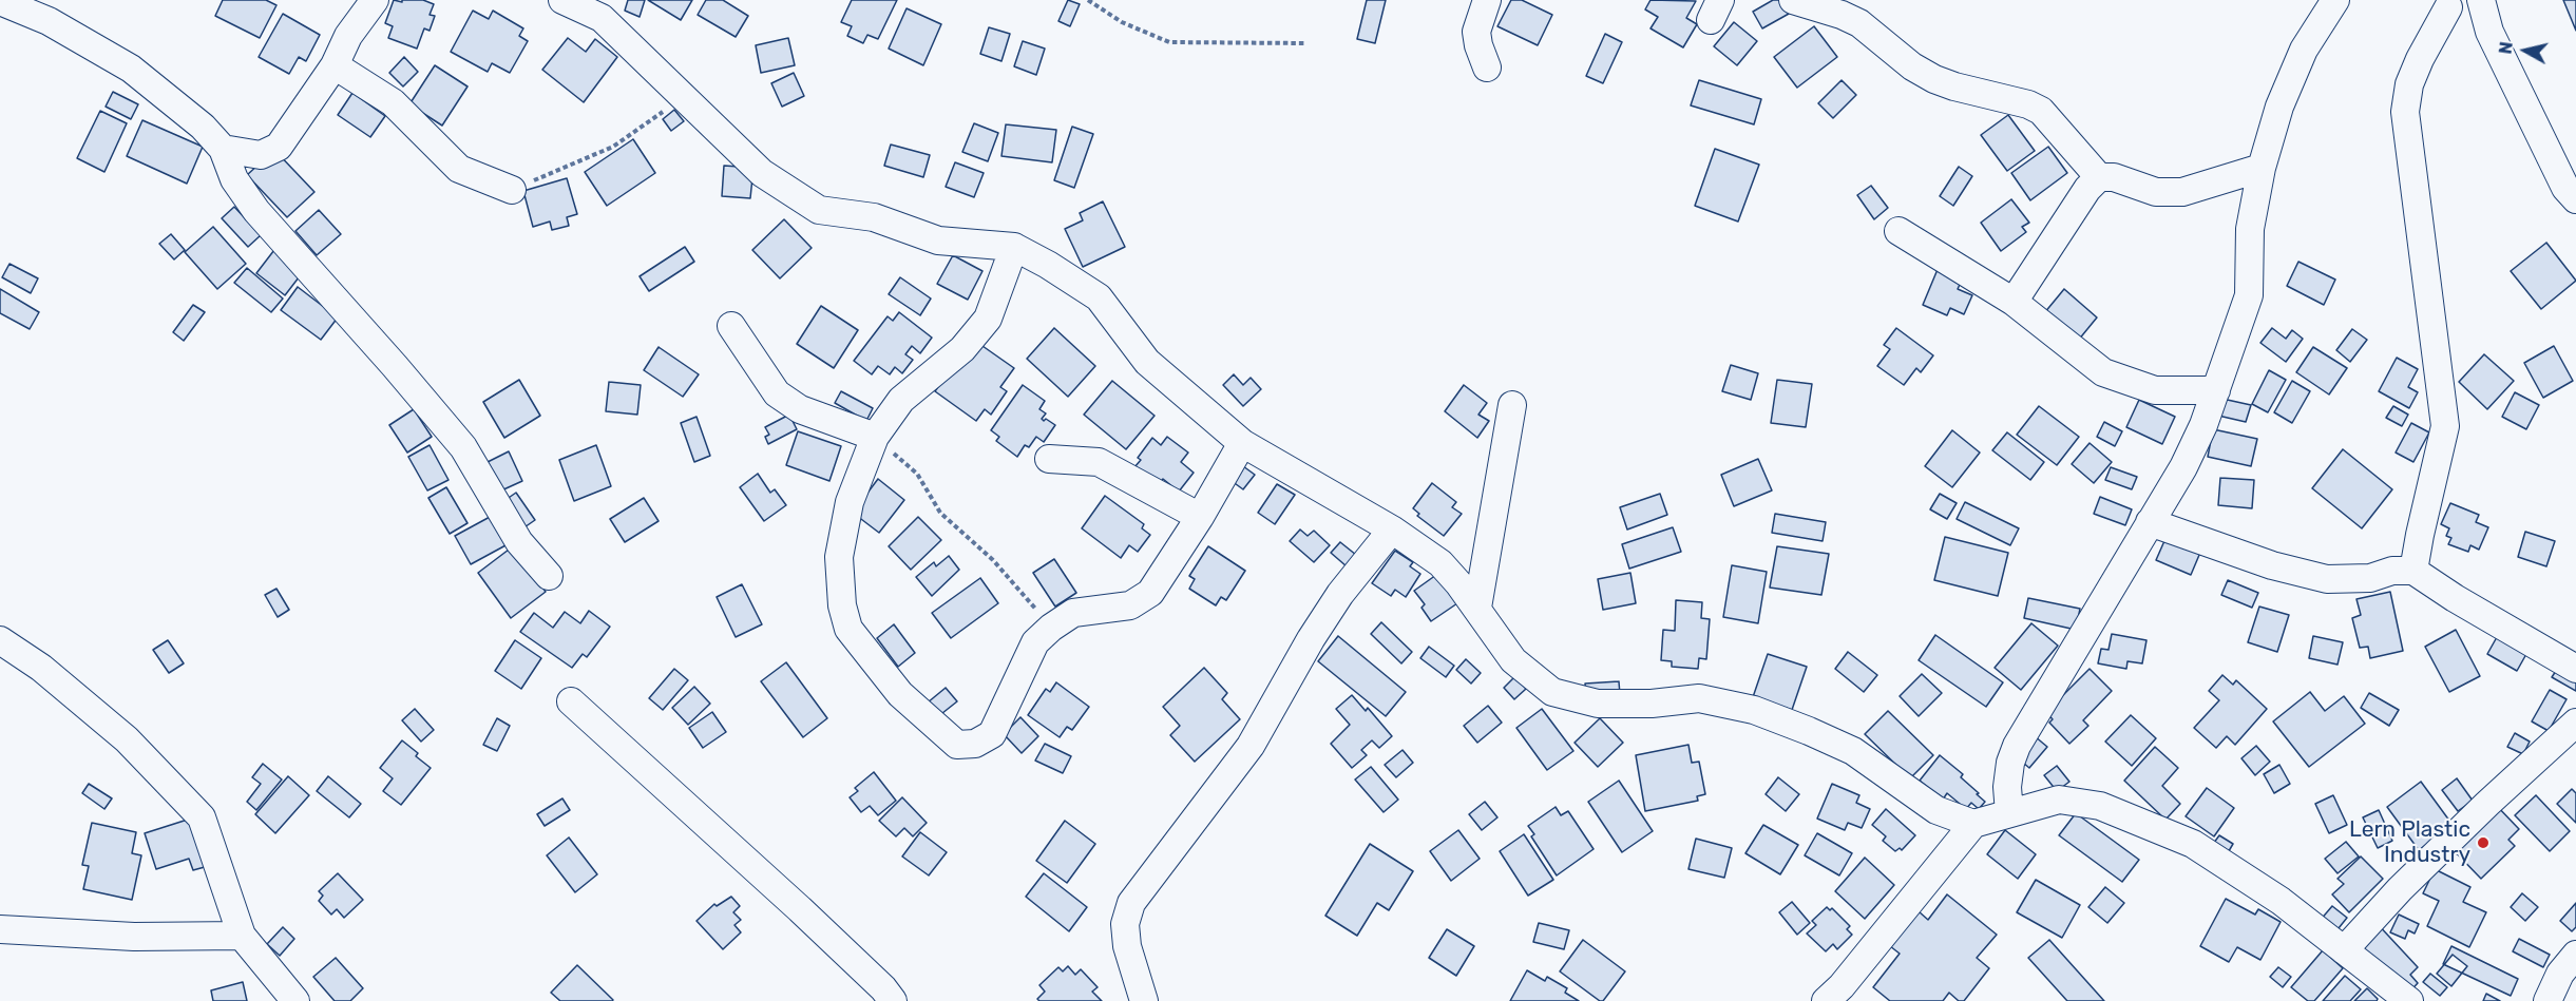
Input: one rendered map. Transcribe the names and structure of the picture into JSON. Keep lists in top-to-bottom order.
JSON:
{
  "places": ["Lern Plastic Industry"],
  "north": "left"
}
